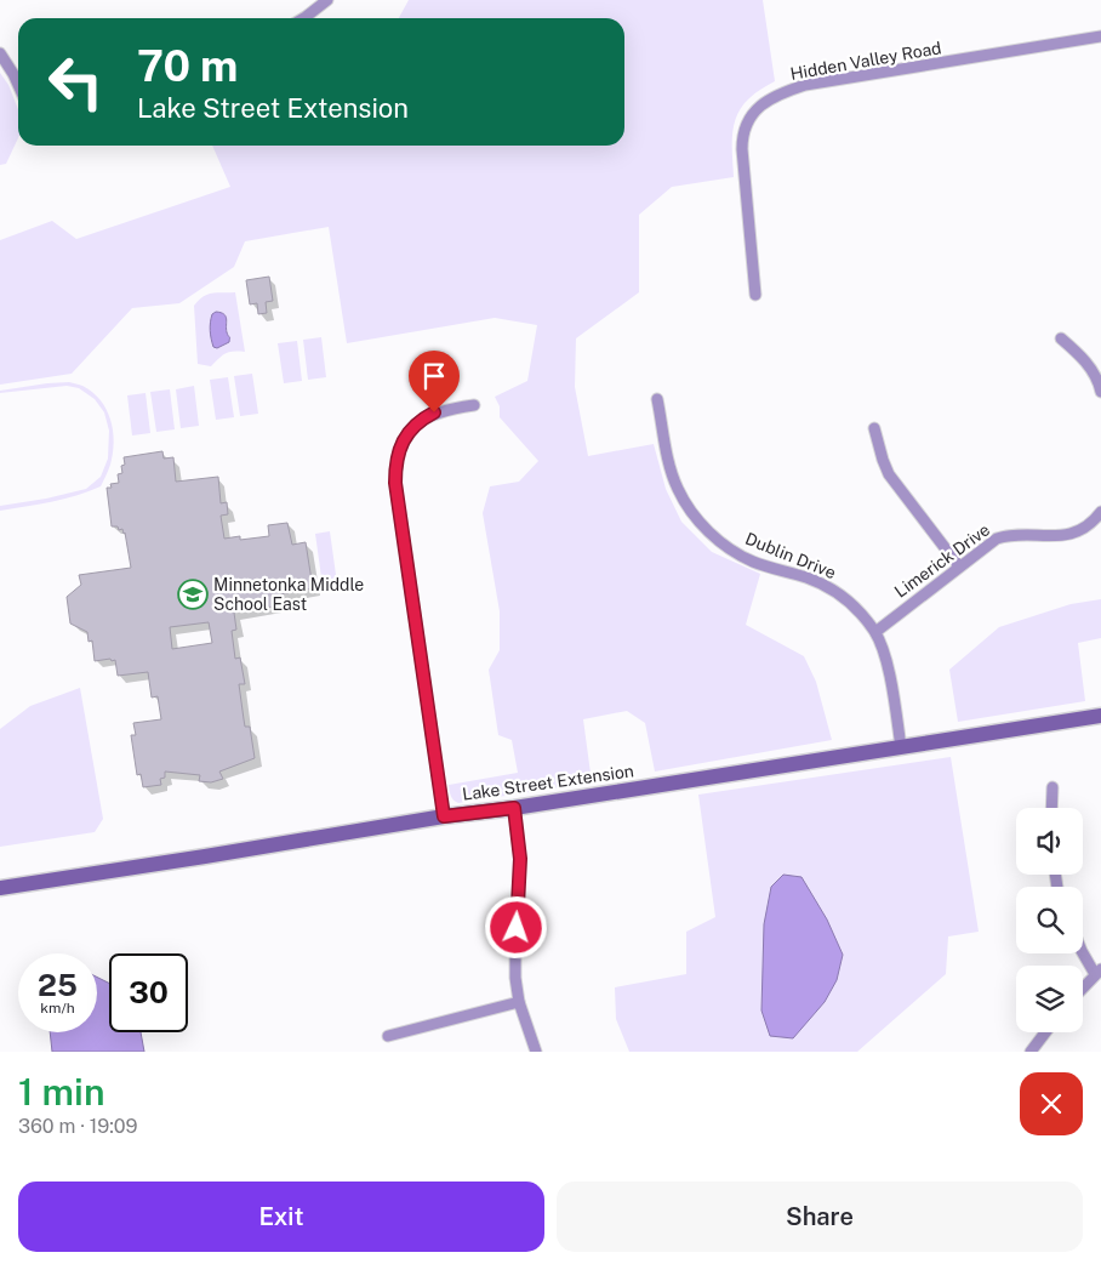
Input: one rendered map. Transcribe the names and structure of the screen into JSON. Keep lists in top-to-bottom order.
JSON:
{
  "streets": {
    "street": [
      "Hidden Valley Road",
      "Dublin Drive",
      "Limerick Drive",
      "Lake Street Extension"
    ]
  },
  "crossings": [
    ["Dublin Drive", "Limerick Drive"],
    ["Dublin Drive", "Lake Street Extension"]
  ],
  "places": {
    "school or university": ["Minnetonka Middle School East"]
  },
  "page": {
    "turn": ["70 m", "Lake Street Extension"],
    "speed": "25 km/h",
    "limit": "30",
    "heading": ["1 min", "360 m · 19:09"],
    "buttons": ["Exit", "Share"]
  }
}
